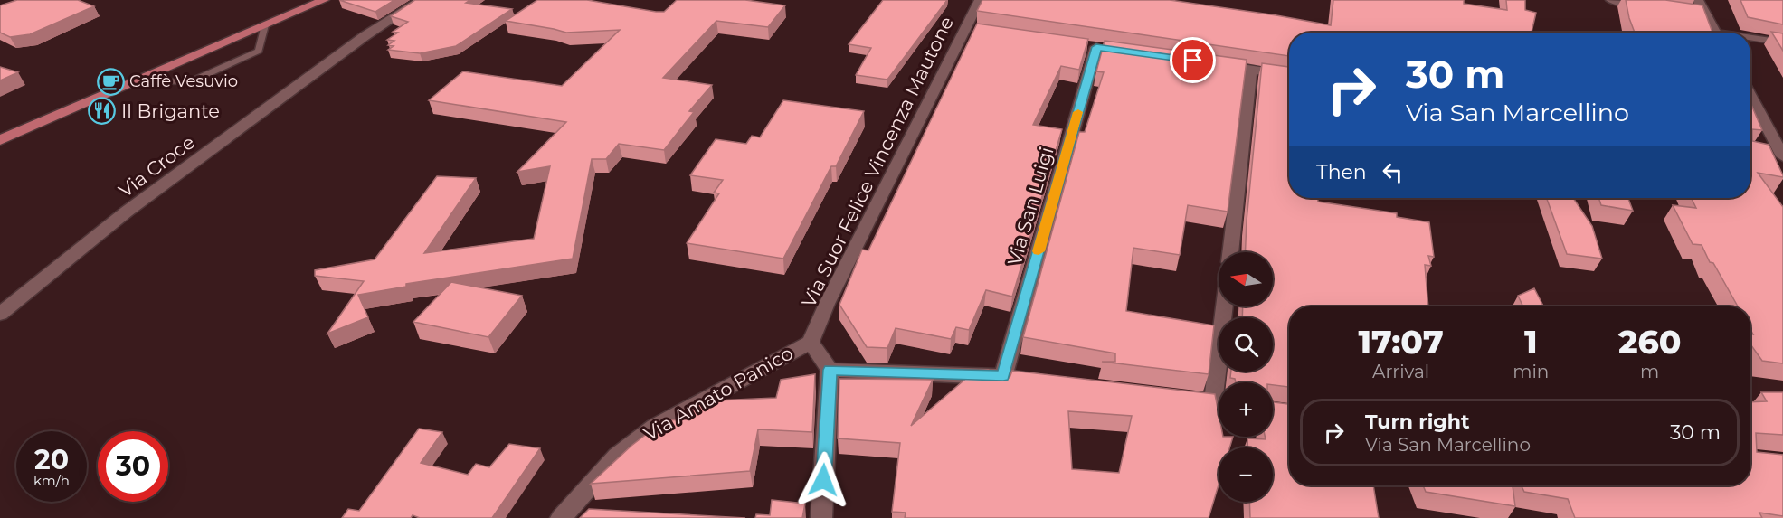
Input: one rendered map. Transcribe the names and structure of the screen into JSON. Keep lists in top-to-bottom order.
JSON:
{
  "streets": {
    "street": [
      "Via Suor Felice Vincenza Mautone",
      "Via Croce",
      "Via San Luigi",
      "Via Amato Panico"
    ]
  },
  "crossings": [
    ["Via Suor Felice Vincenza Mautone", "Via Amato Panico"]
  ],
  "places": {
    "cafe": ["Caffè Vesuvio"],
    "restaurant": ["Il Brigante"]
  },
  "north": "left",
  "page": {
    "turn": ["30 m", "Via San Marcellino"],
    "then": "Then",
    "map_buttons": ["+", "−"],
    "eta": [
      "17:07",
      "Arrival",
      "1",
      "min",
      "260",
      "m"
    ],
    "list": [
      {
        "name": "Turn right",
        "note": "Via San Marcellino",
        "value": "30 m"
      }
    ],
    "speed": "20 km/h",
    "limit": "30"
  }
}
